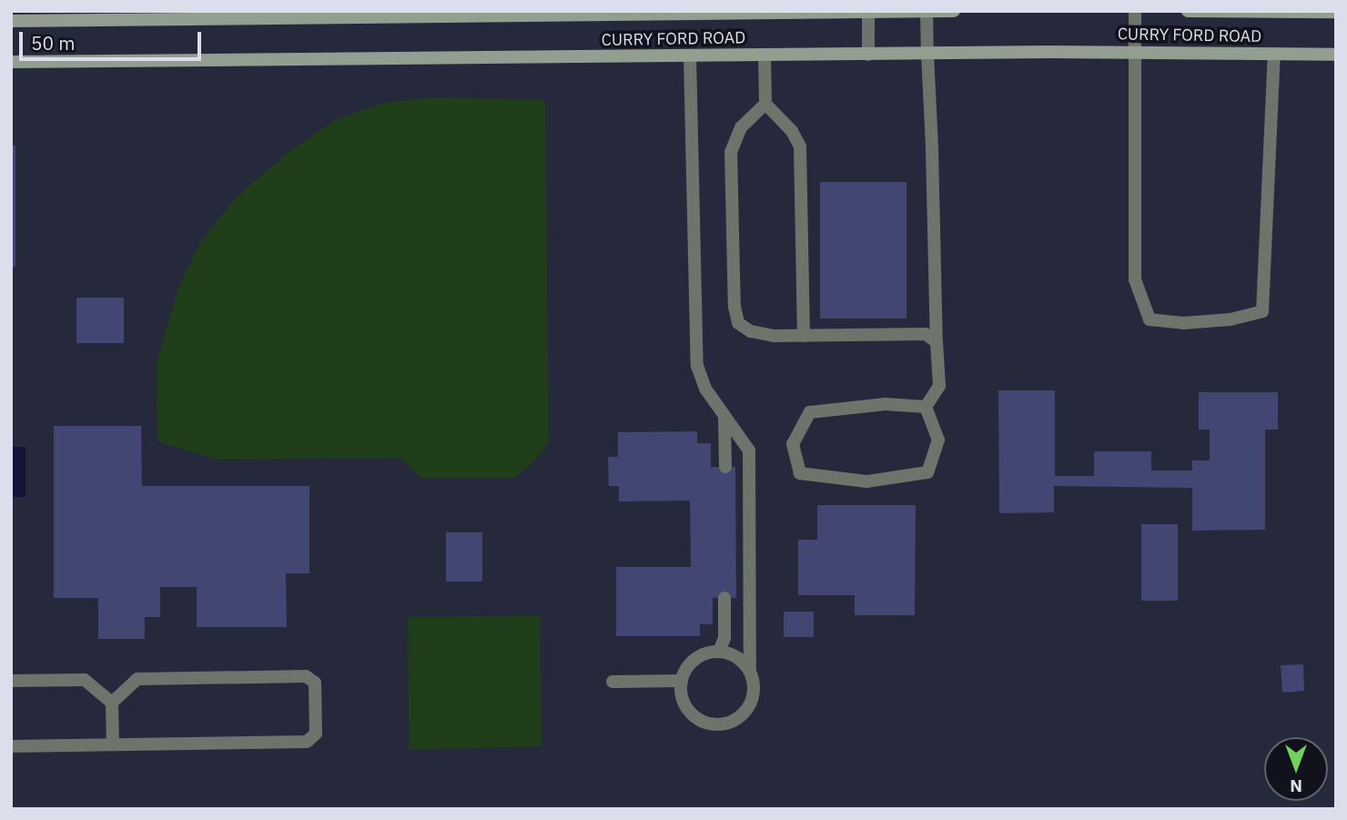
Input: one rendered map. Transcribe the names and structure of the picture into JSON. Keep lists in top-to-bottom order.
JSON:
{
  "streets": {
    "main road": ["CURRY FORD ROAD"]
  },
  "scale_bar": "50 m",
  "north": "bottom"
}
